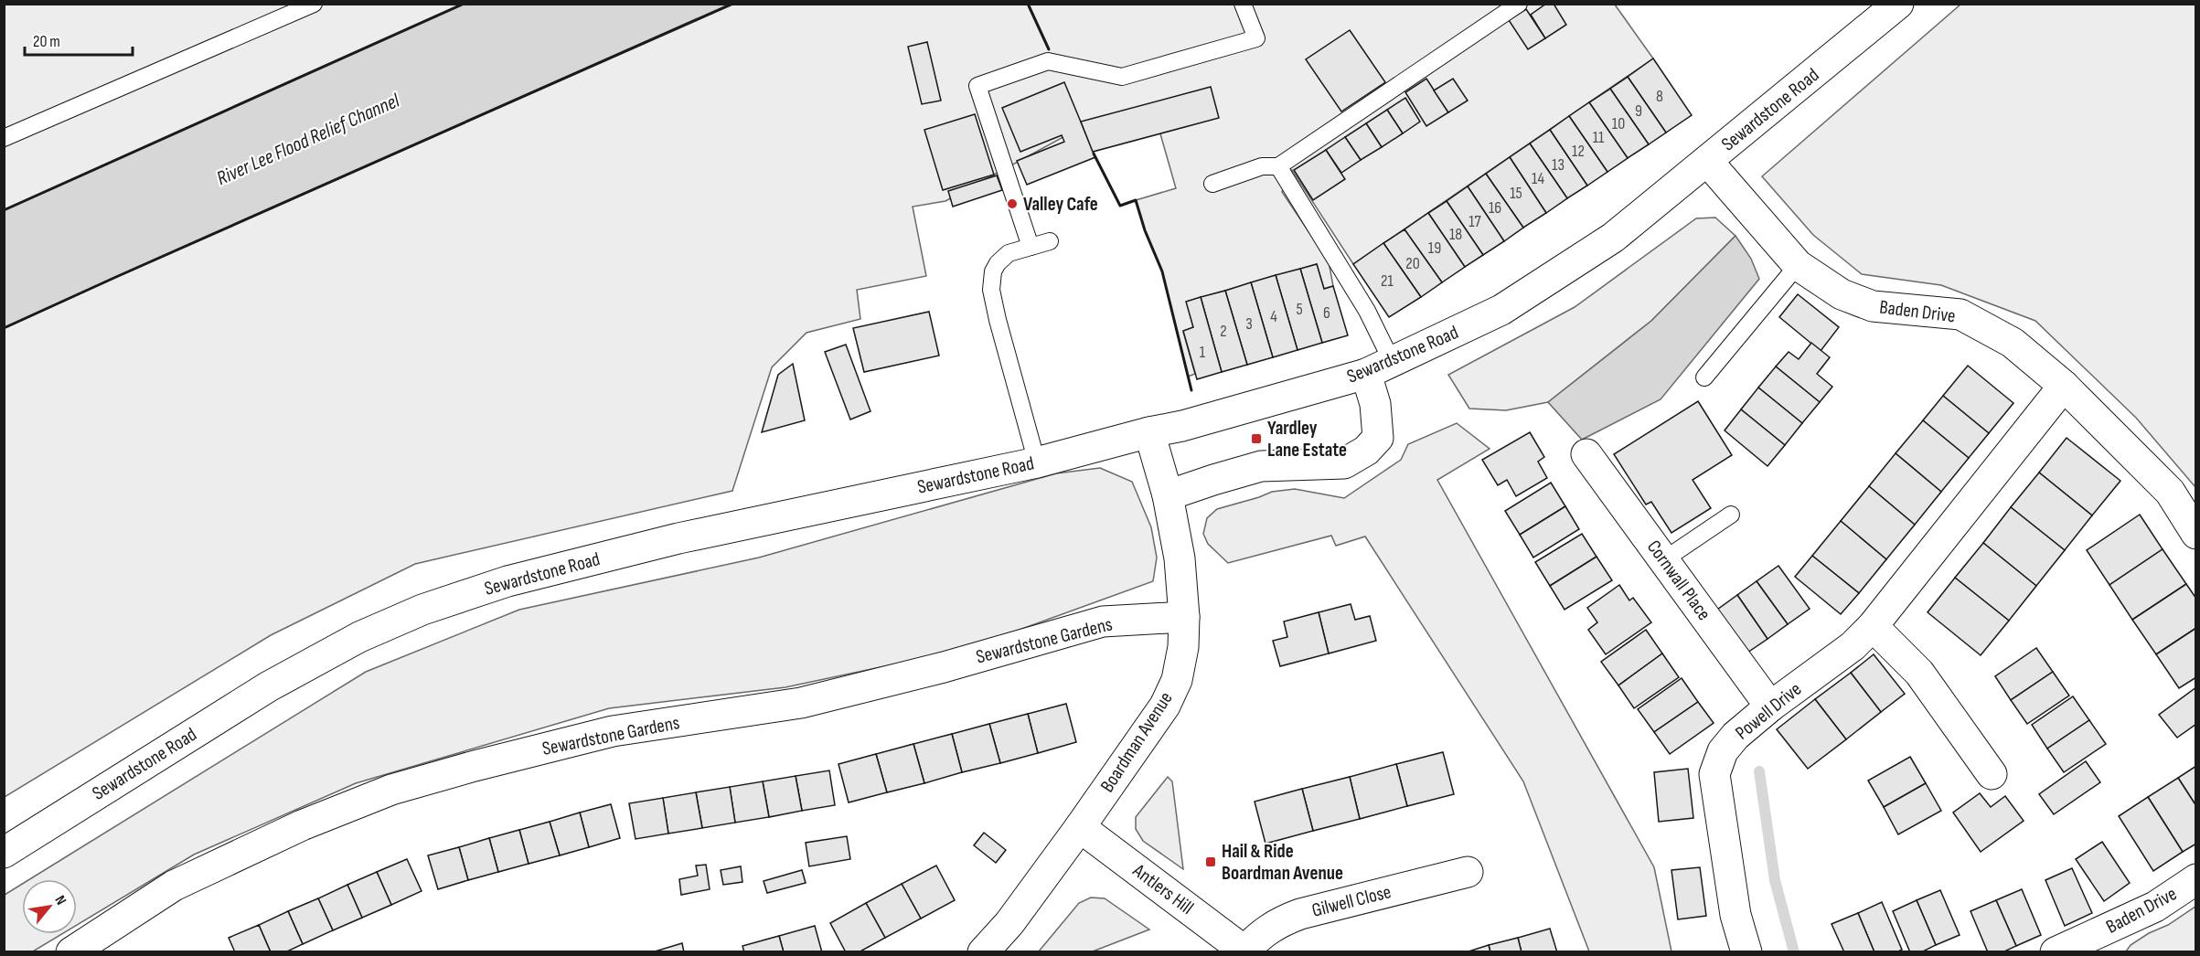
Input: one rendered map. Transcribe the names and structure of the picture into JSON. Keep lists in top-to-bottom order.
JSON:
{
  "streets": {
    "street": [
      "Sewardstone Road",
      "Baden Drive",
      "Cornwall Place",
      "Sewardstone Gardens",
      "Powell Drive",
      "Boardman Avenue",
      "Antlers Hill",
      "Gilwell Close"
    ]
  },
  "crossings": [
    ["Sewardstone Road", "Baden Drive"],
    ["Sewardstone Road", "Boardman Avenue"],
    ["Baden Drive", "Powell Drive"],
    ["Cornwall Place", "Powell Drive"],
    ["Sewardstone Gardens", "Boardman Avenue"],
    ["Boardman Avenue", "Antlers Hill"],
    ["Antlers Hill", "Gilwell Close"]
  ],
  "water": ["River Lee Flood Relief Channel"],
  "places": {
    "other": ["Valley Cafe"],
    "transit": ["Yardley Lane Estate", "Hail & Ride Boardman Avenue"]
  },
  "house_numbers": [
    "8",
    "9",
    "10",
    "11",
    "12",
    "13",
    "14",
    "15",
    "16",
    "17",
    "18",
    "19",
    "20",
    "21",
    "5",
    "6",
    "4",
    "3",
    "2",
    "1"
  ],
  "scale_bar": "20 m",
  "north": "top right"
}
